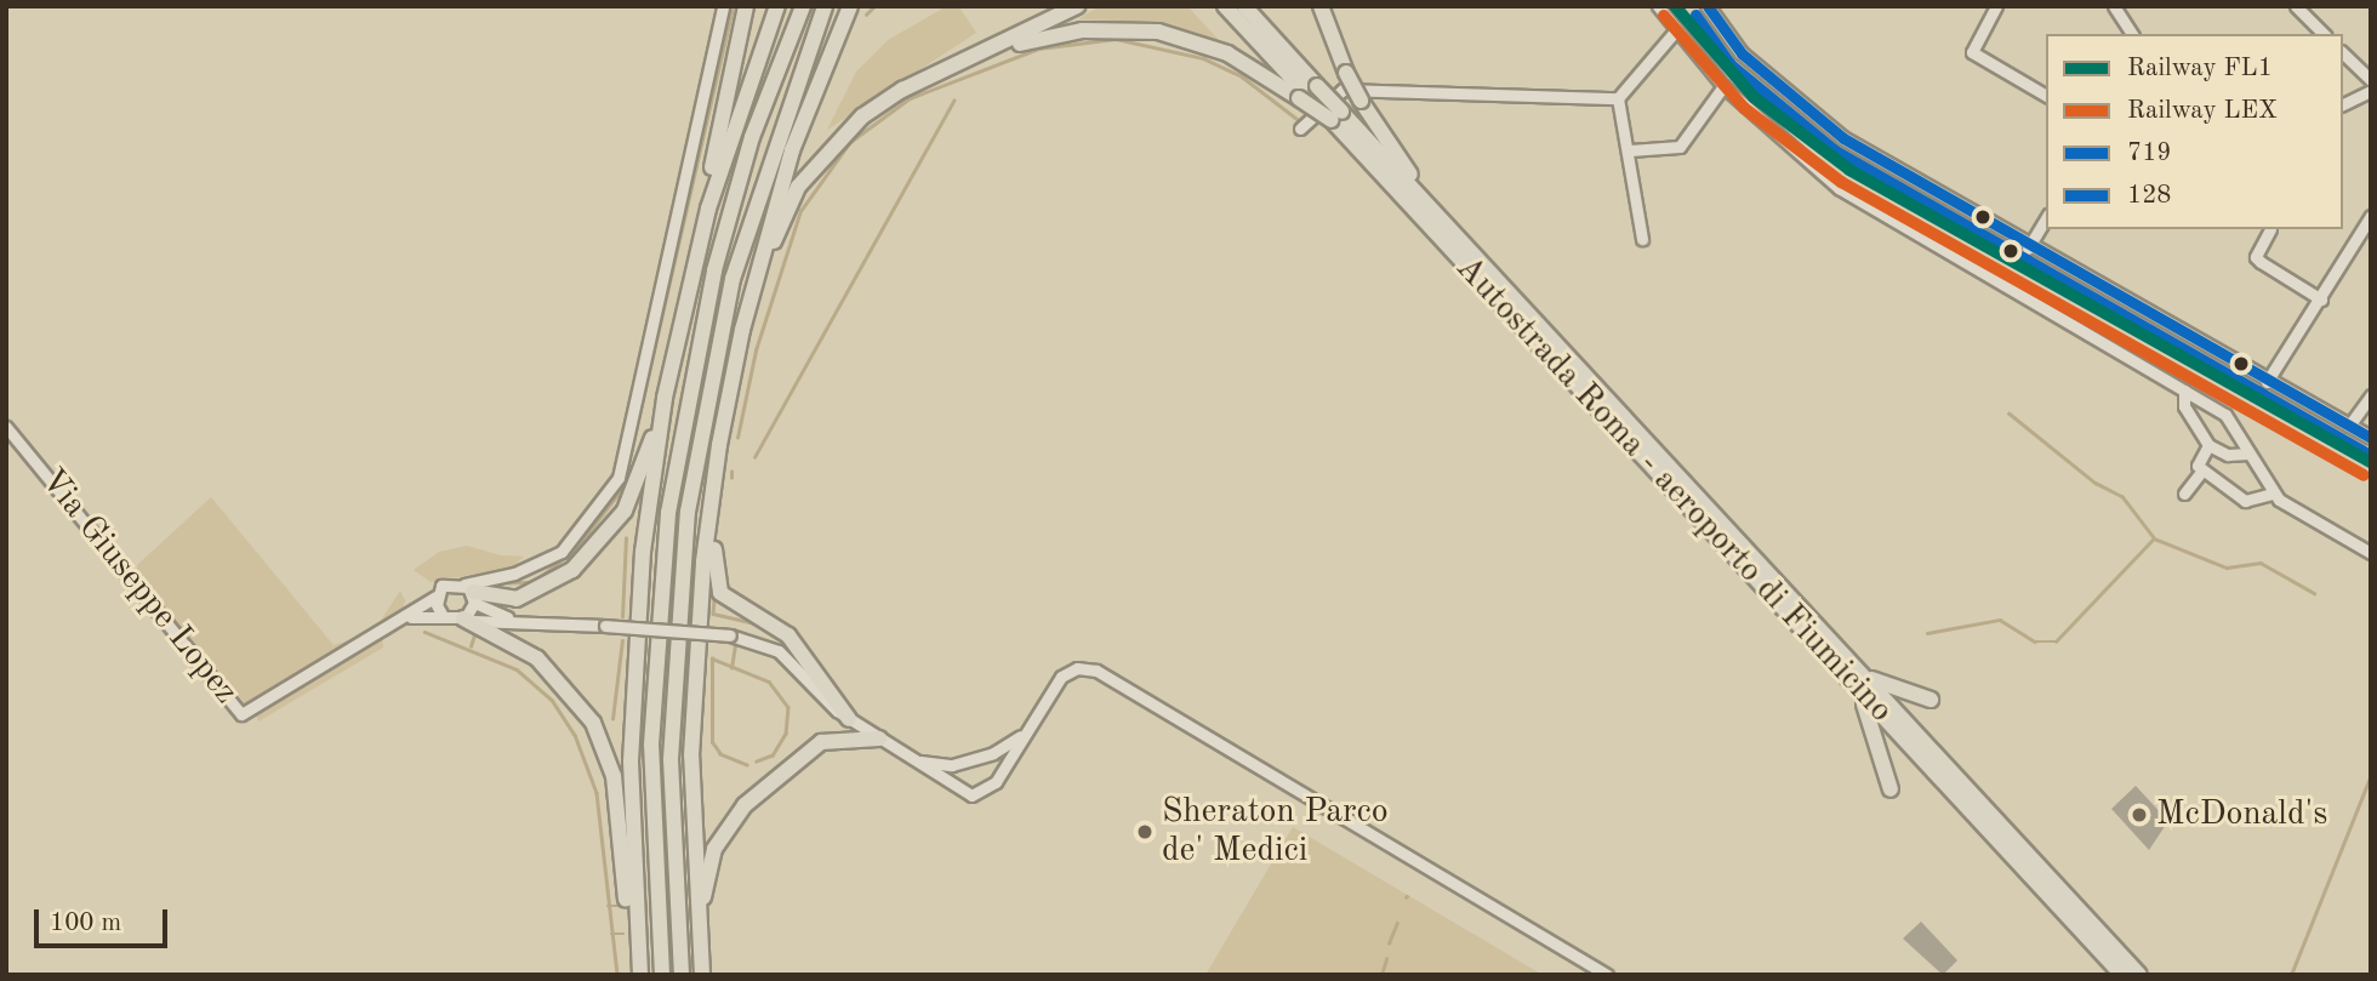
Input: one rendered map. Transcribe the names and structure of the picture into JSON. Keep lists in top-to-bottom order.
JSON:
{
  "streets": {
    "highway": ["Autostrada Roma - aeroporto di Fiumicino"],
    "street": ["Via Giuseppe Lopez"]
  },
  "places": ["McDonald's", "Sheraton Parco de' Medici"],
  "lines": [
    "rail line FL1",
    "transit line 719",
    "transit line 128",
    "rail line LEX"
  ],
  "legend": [
    "Railway FL1",
    "Railway LEX",
    "719",
    "128"
  ],
  "scale_bar": "100 m"
}
